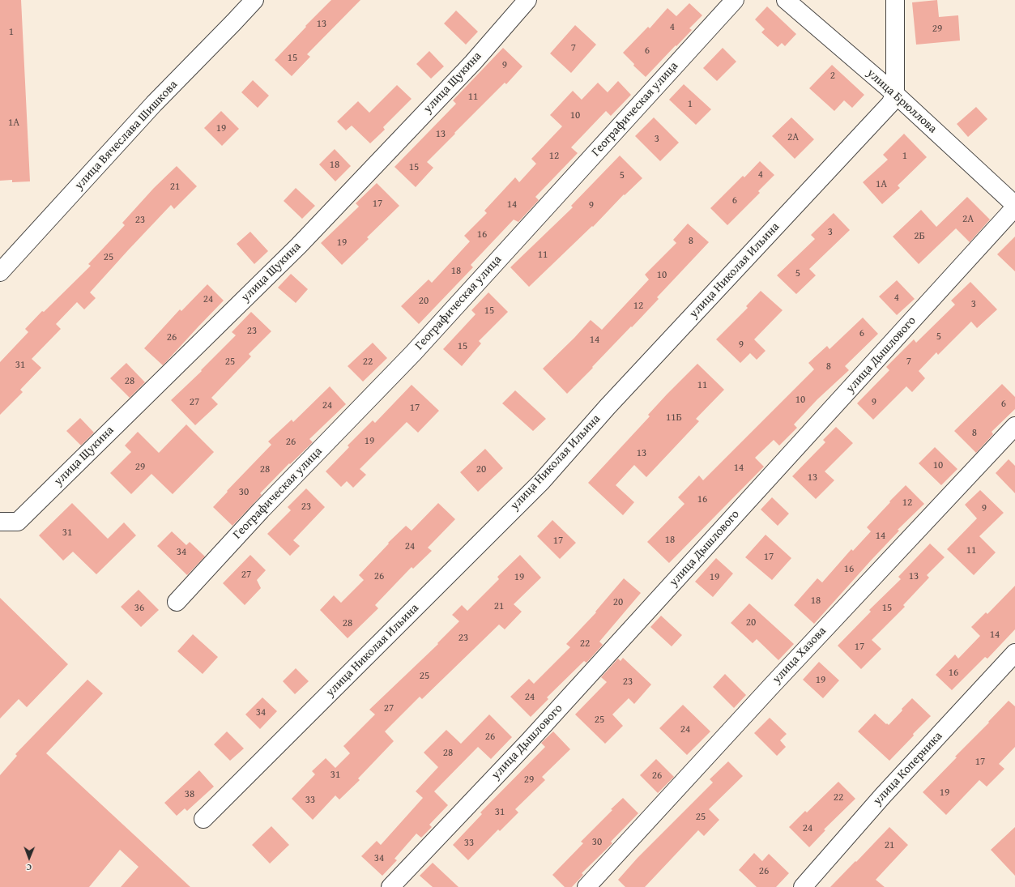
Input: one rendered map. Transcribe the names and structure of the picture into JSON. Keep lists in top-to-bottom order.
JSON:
{
  "streets": {
    "street": [
      "улица Щукина",
      "улица Брюллова",
      "Географическая улица",
      "улица Вячеслава Шишкова",
      "улица Николая Ильина",
      "улица Дышлового",
      "улица Хазова",
      "улица Коперника"
    ]
  },
  "crossings": [
    ["улица Брюллова", "улица Николая Ильина"],
    ["улица Брюллова", "улица Дышлового"]
  ],
  "house_numbers": [
    "13",
    "4",
    "29",
    "1",
    "7",
    "6",
    "15",
    "9",
    "2",
    "11",
    "1",
    "10",
    "1А",
    "19",
    "13",
    "2А",
    "3",
    "12",
    "1",
    "18",
    "15",
    "4",
    "5",
    "1А",
    "21",
    "6",
    "17",
    "14",
    "9",
    "2А",
    "23",
    "3",
    "16",
    "2Б",
    "8",
    "19",
    "11",
    "25",
    "18",
    "5",
    "10",
    "4",
    "24",
    "20",
    "3",
    "12",
    "15",
    "23",
    "6",
    "5",
    "26",
    "14",
    "9",
    "15",
    "25",
    "22",
    "7",
    "31",
    "8",
    "28",
    "11",
    "10",
    "27",
    "9",
    "6",
    "24",
    "17",
    "11Б",
    "8",
    "19",
    "26",
    "13",
    "10",
    "29",
    "14",
    "28",
    "20",
    "13",
    "30",
    "16",
    "12",
    "23",
    "9",
    "31",
    "14",
    "18",
    "17",
    "24",
    "11",
    "34",
    "17",
    "16",
    "27",
    "26",
    "13",
    "19",
    "19",
    "18",
    "20",
    "21",
    "36",
    "15",
    "20",
    "28",
    "14",
    "23",
    "22",
    "17",
    "16",
    "25",
    "19",
    "23",
    "24",
    "27",
    "34",
    "25",
    "24",
    "26",
    "28",
    "17",
    "31",
    "26",
    "29",
    "19",
    "38",
    "22",
    "33",
    "31",
    "25",
    "24",
    "30",
    "33",
    "21",
    "34",
    "26"
  ],
  "north": "bottom"
}
